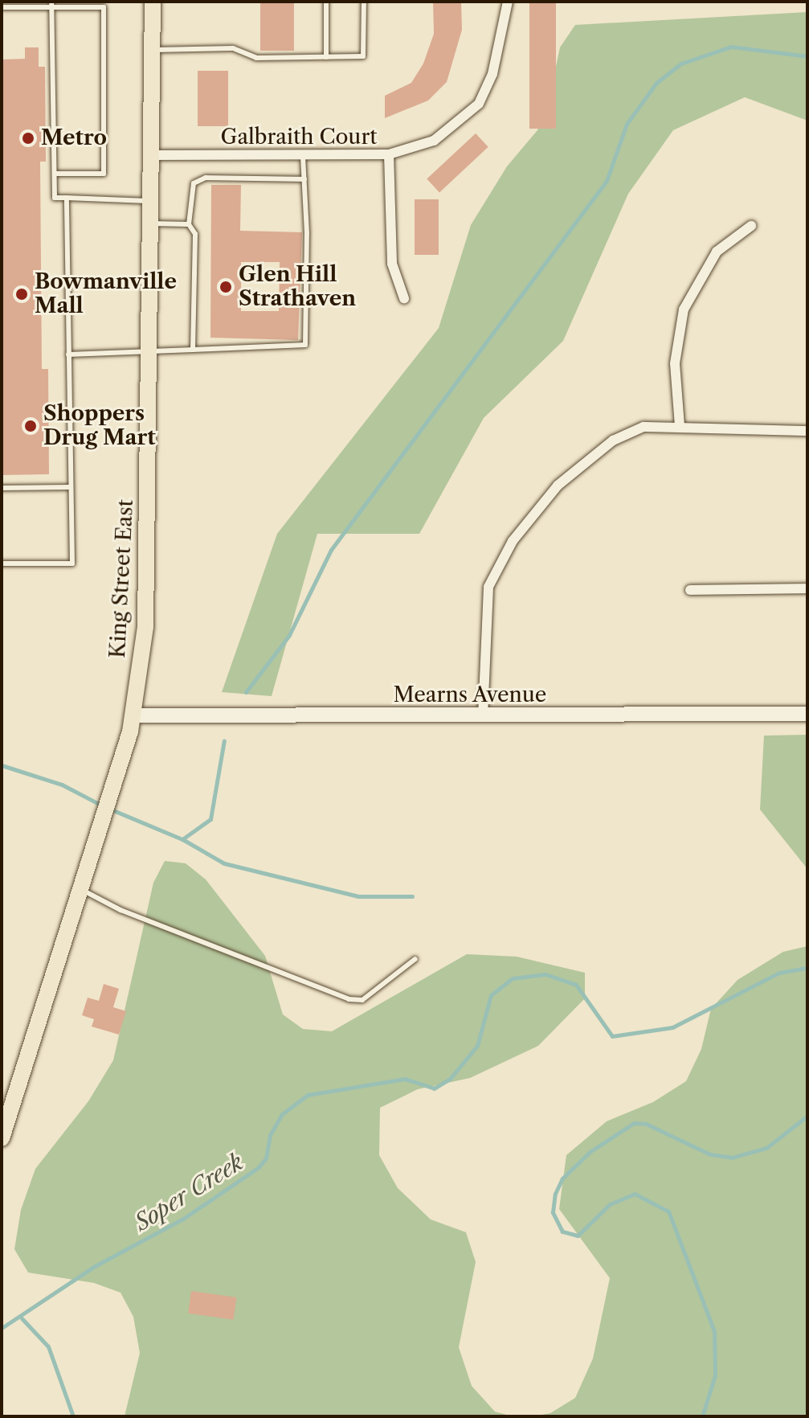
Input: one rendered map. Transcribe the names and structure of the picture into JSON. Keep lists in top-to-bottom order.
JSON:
{
  "streets": {
    "main road": ["King Street East"],
    "street": ["Galbraith Court", "Mearns Avenue"]
  },
  "crossings": [
    ["Galbraith Court", "King Street East"],
    ["King Street East", "Mearns Avenue"]
  ],
  "water": ["Soper Creek"],
  "places": [
    "Metro",
    "Glen Hill Strathaven",
    "Bowmanville Mall",
    "Shoppers Drug Mart"
  ]
}
